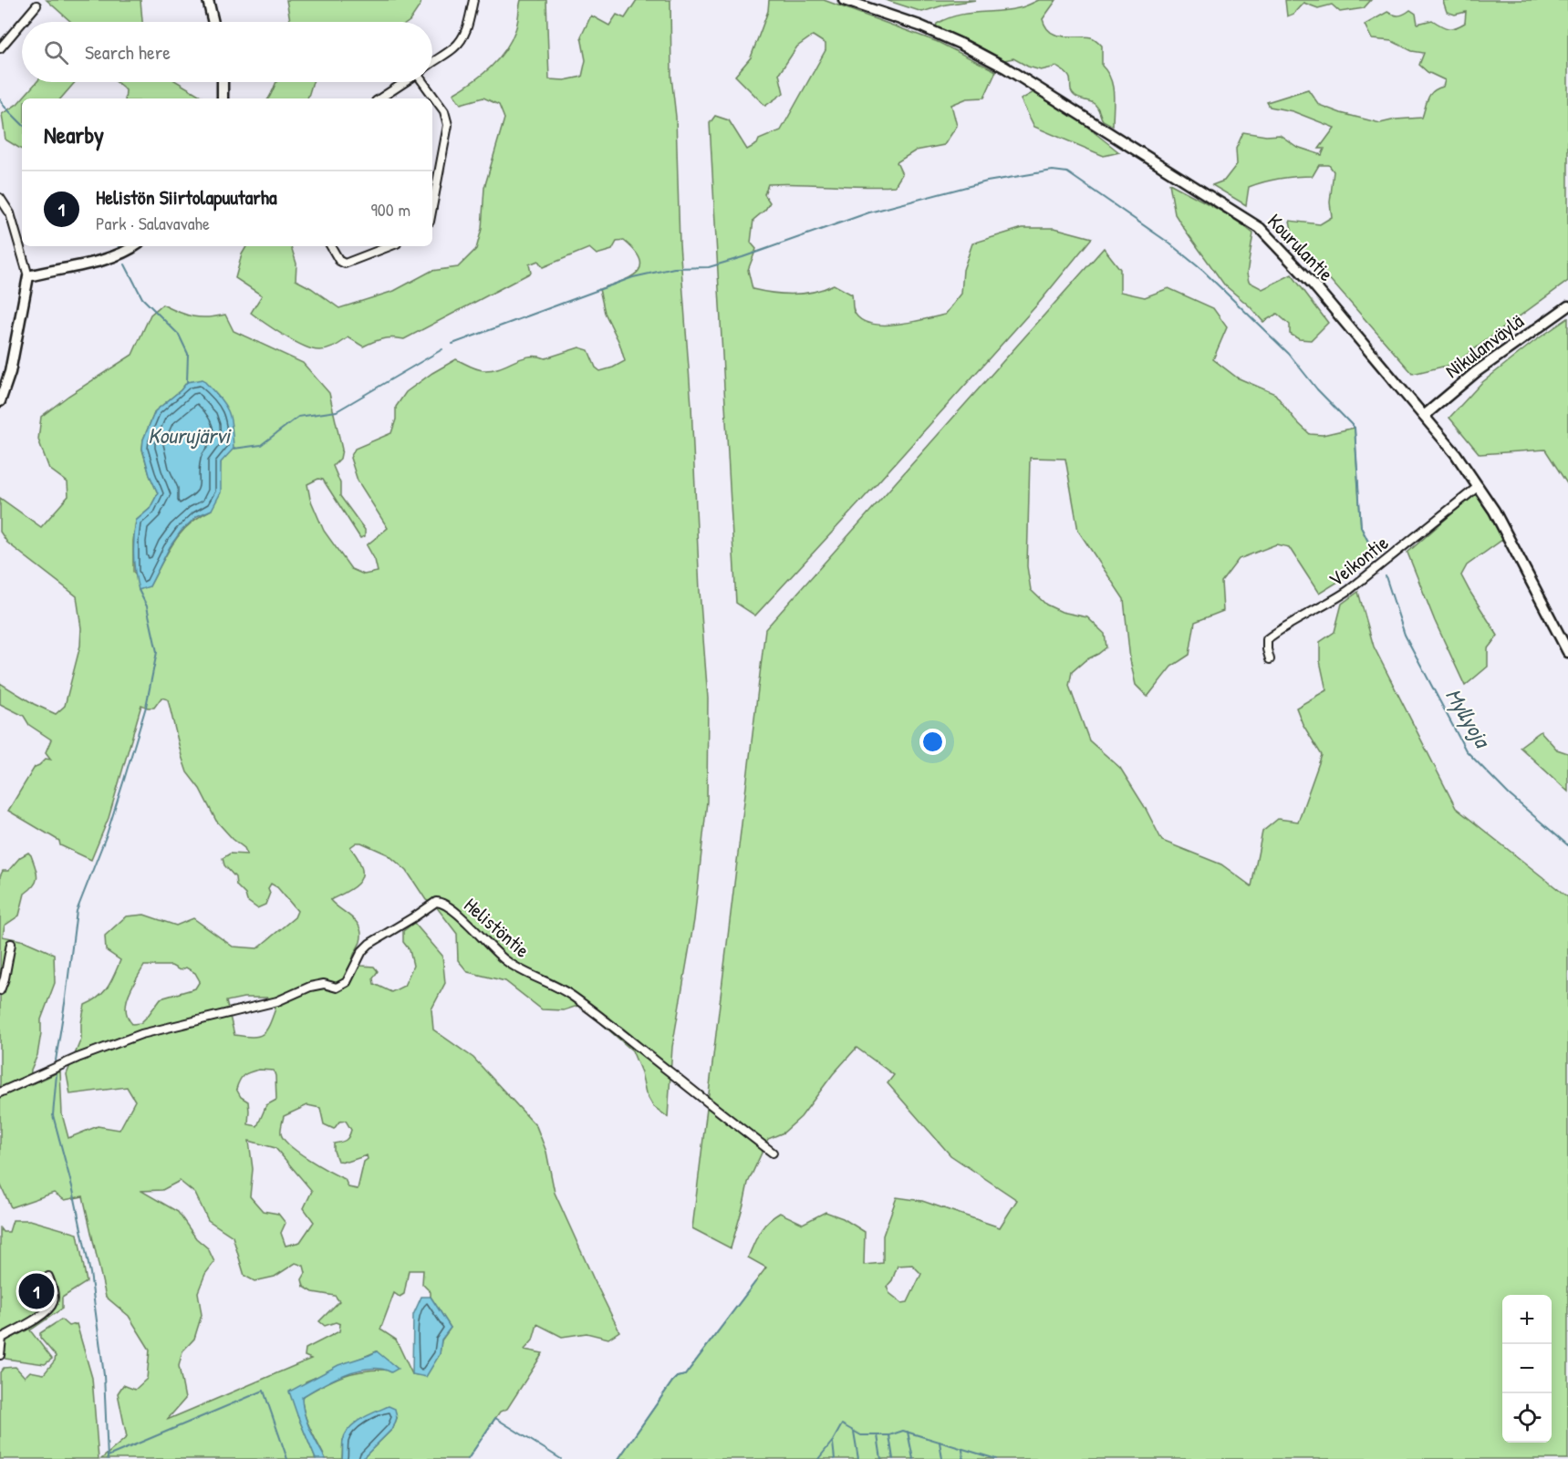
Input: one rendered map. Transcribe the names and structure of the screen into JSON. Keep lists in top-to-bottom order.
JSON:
{
  "streets": {
    "street": [
      "Kourulantie",
      "Nikulanväylä",
      "Veikontie",
      "Helistöntie"
    ]
  },
  "crossings": [
    ["Kourulantie", "Nikulanväylä"],
    ["Kourulantie", "Veikontie"]
  ],
  "water": ["Kourujärvi", "Myllyoja"],
  "page": {
    "search": "Search here",
    "heading": "Nearby",
    "list": [
      {
        "mark": "1",
        "name": "Helistön Siirtolapuutarha",
        "note": "Park · Salavavahe",
        "value": "900 m"
      }
    ],
    "pins": "1",
    "map_buttons": ["+", "−"]
  }
}
